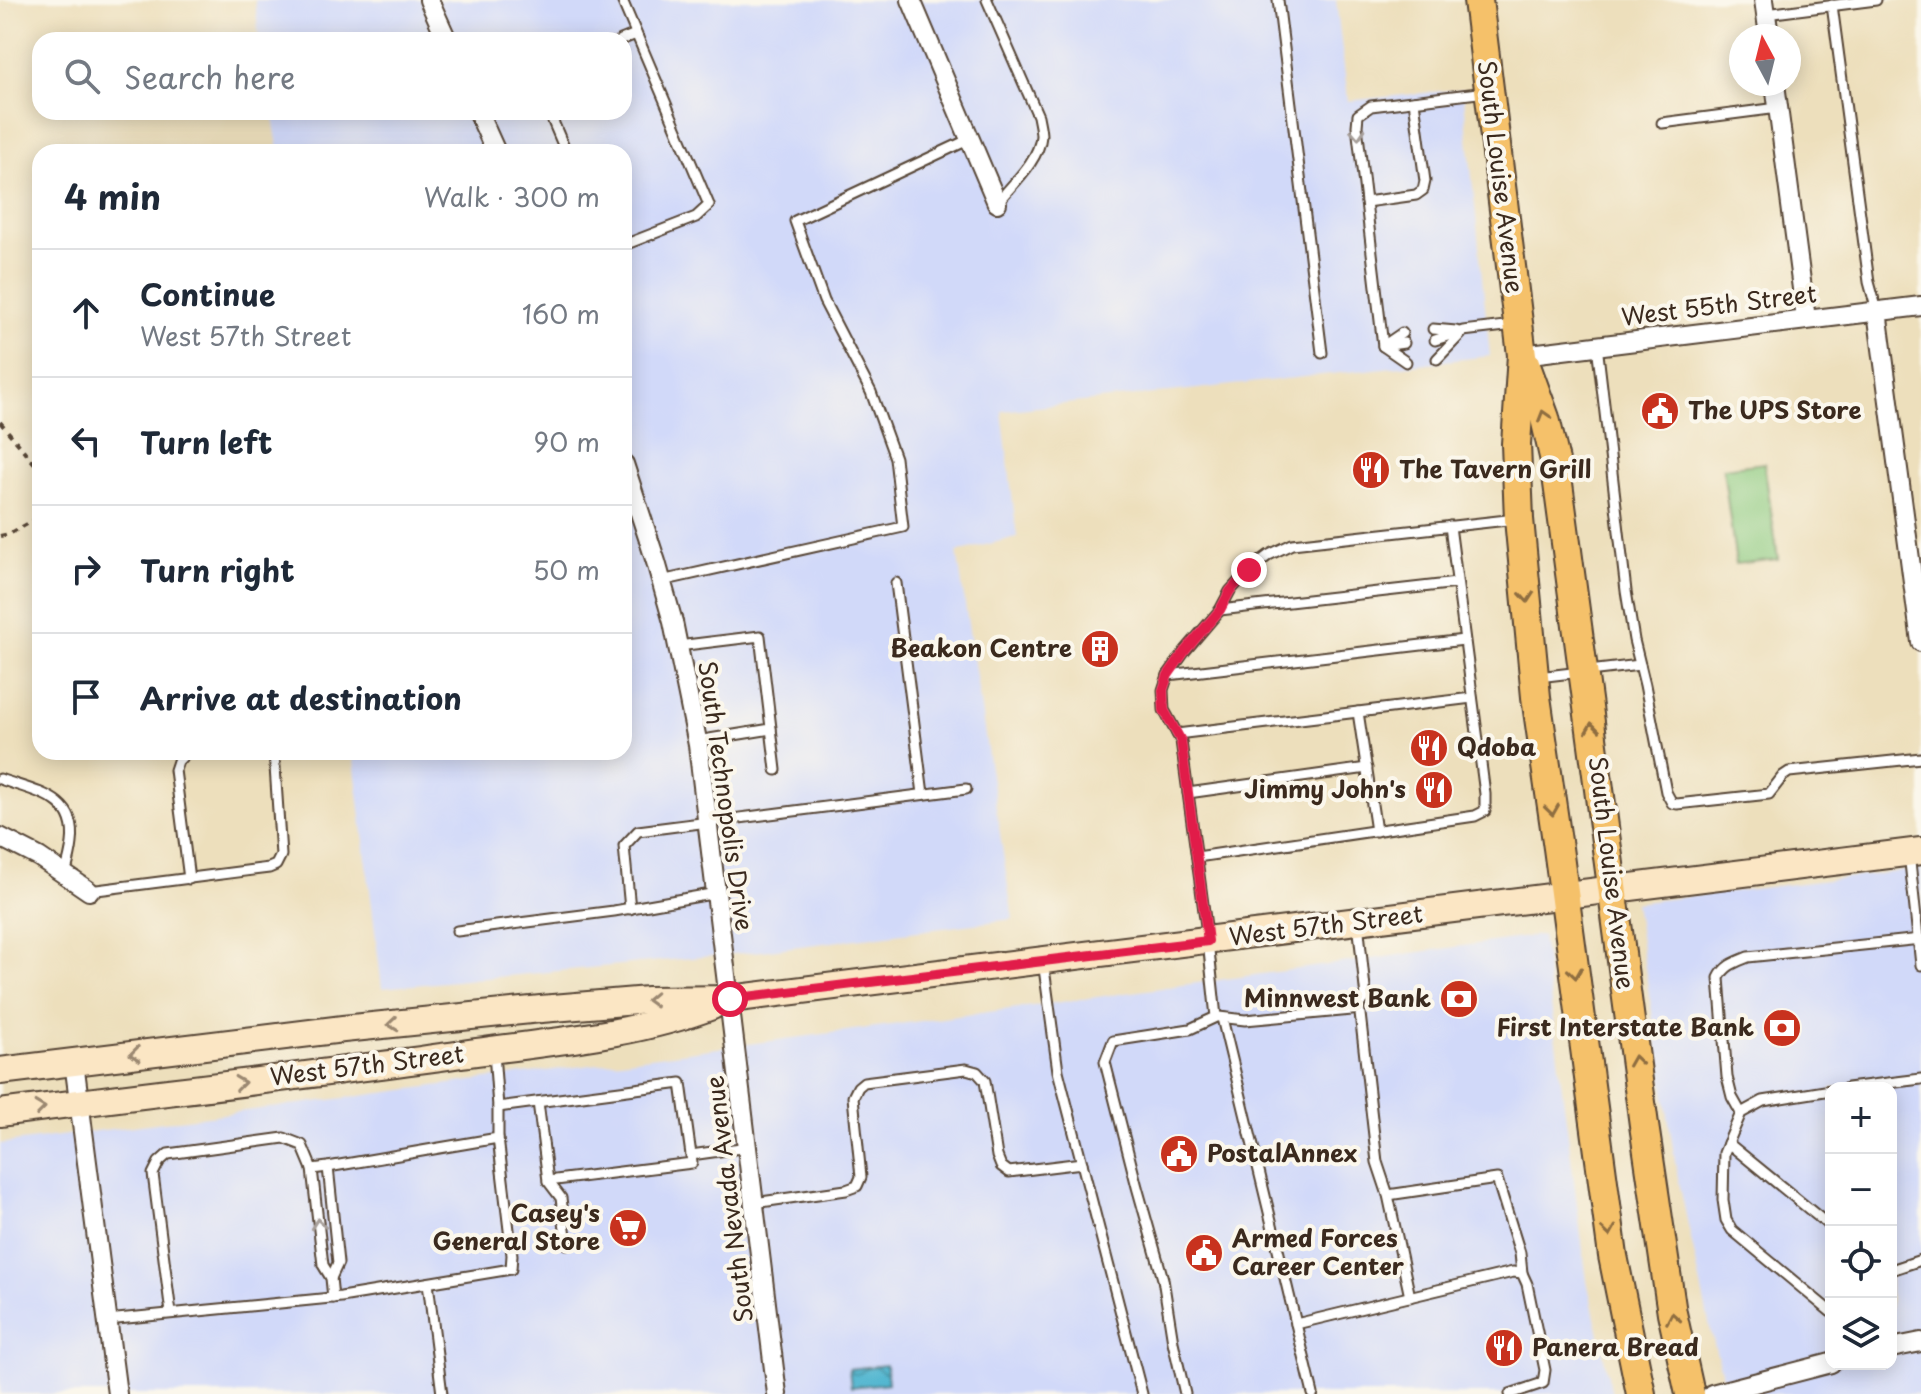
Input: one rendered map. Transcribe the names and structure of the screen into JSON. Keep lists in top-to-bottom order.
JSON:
{
  "streets": {
    "main road": ["South Louise Avenue", "West 57th Street"],
    "street": ["West 55th Street", "South Technopolis Drive", "South Nevada Avenue"]
  },
  "crossings": [
    ["South Louise Avenue", "West 55th Street"],
    ["South Louise Avenue", "West 57th Street"],
    ["South Technopolis Drive", "West 57th Street"],
    ["South Technopolis Drive", "South Nevada Avenue"],
    ["West 57th Street", "South Nevada Avenue"]
  ],
  "places": {
    "public building": ["The UPS Store", "PostalAnnex", "Armed Forces Career Center"],
    "restaurant": [
      "The Tavern Grill",
      "Qdoba",
      "Jimmy John's",
      "Panera Bread"
    ],
    "building": ["Beakon Centre"],
    "bank": ["Minnwest Bank", "First Interstate Bank"],
    "supermarket": ["Casey's General Store"]
  },
  "north": "top",
  "page": {
    "search": "Search here",
    "heading": ["4 min", "Walk · 300 m"],
    "list": [
      ["Continue", "West 57th Street", "160 m"],
      ["Turn left", "90 m"],
      ["Turn right", "50 m"],
      "Arrive at destination"
    ],
    "map_buttons": ["+", "−"]
  }
}
